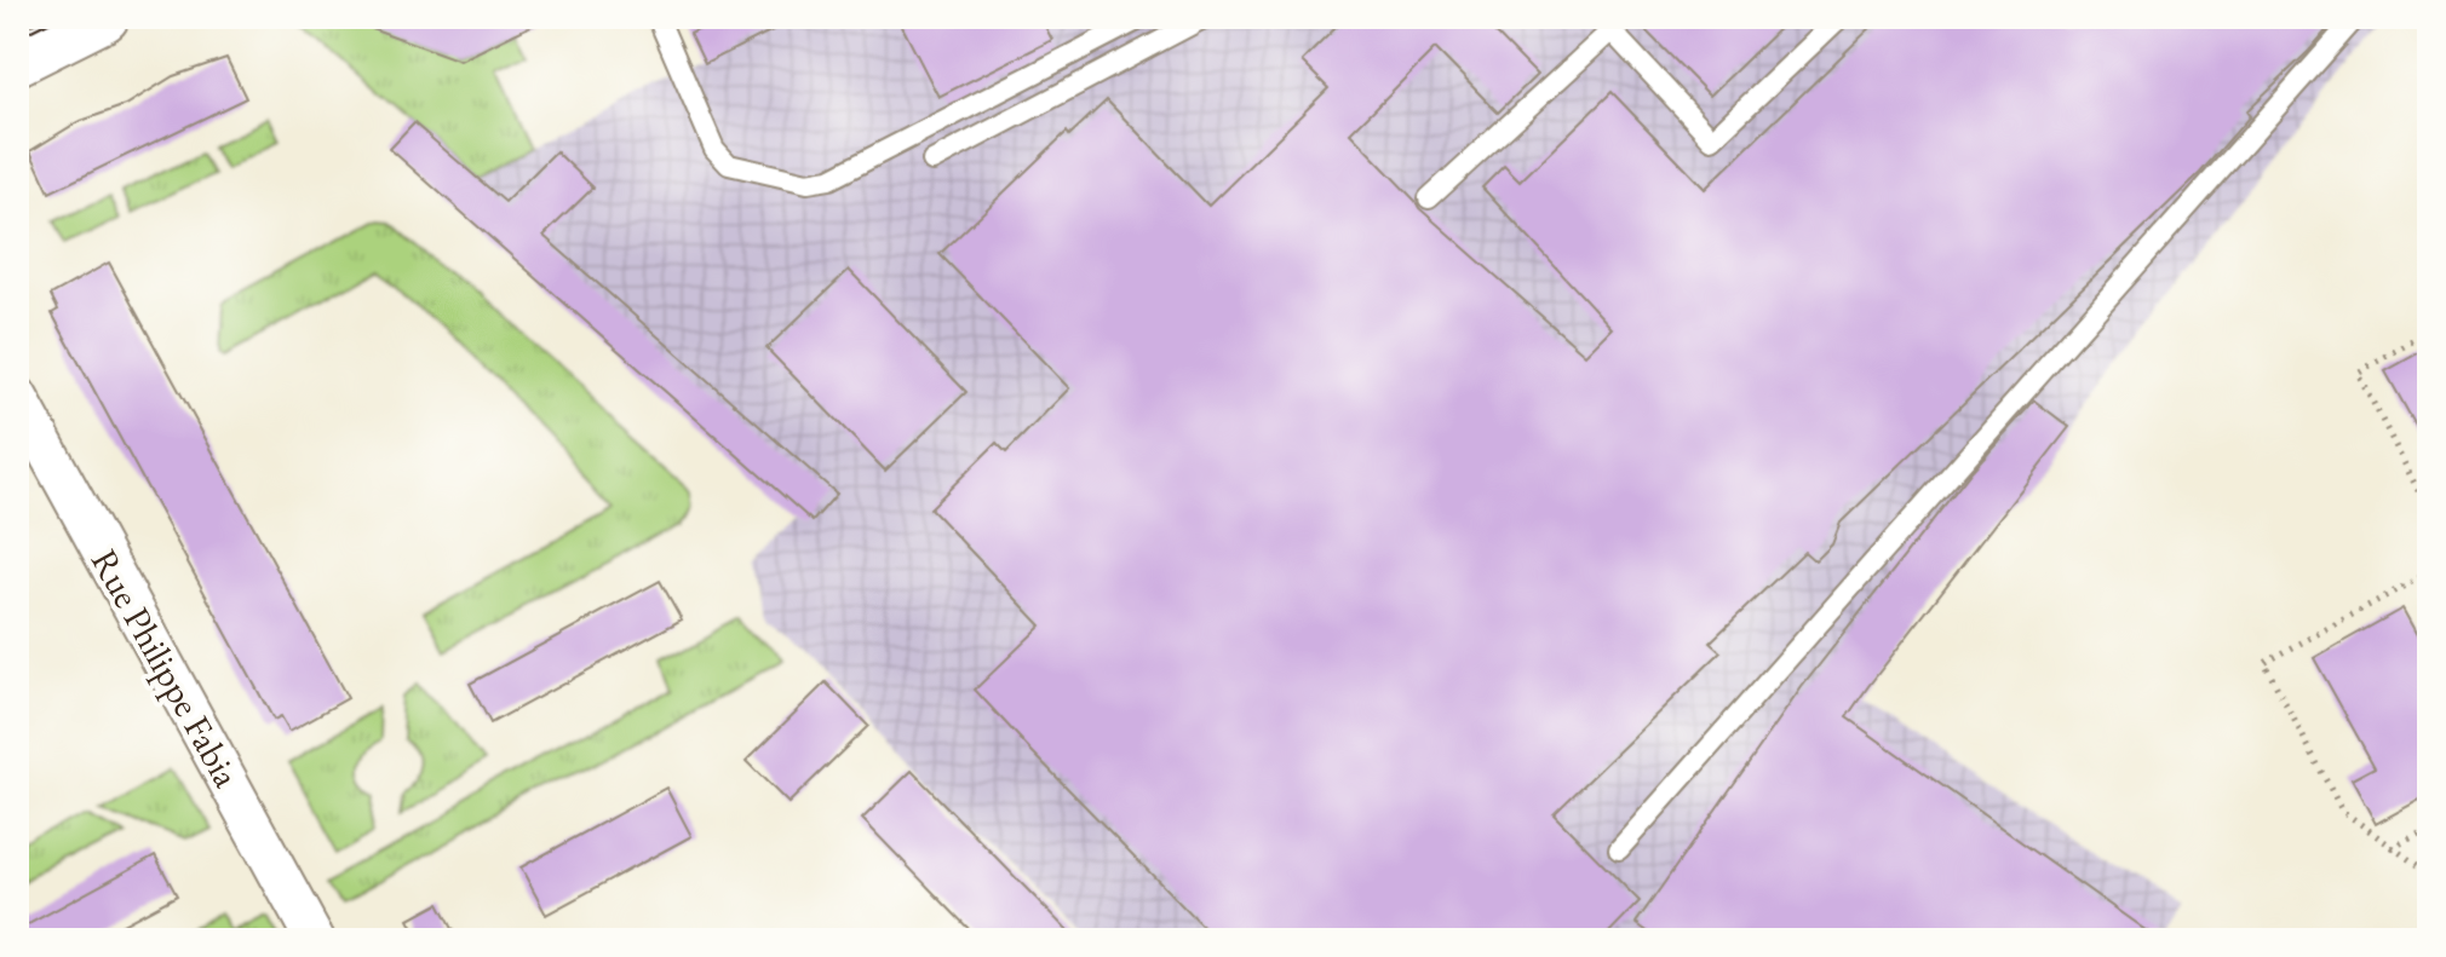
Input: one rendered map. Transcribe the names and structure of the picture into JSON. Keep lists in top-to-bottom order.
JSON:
{
  "streets": {
    "street": ["Rue Philippe Fabia"]
  }
}
